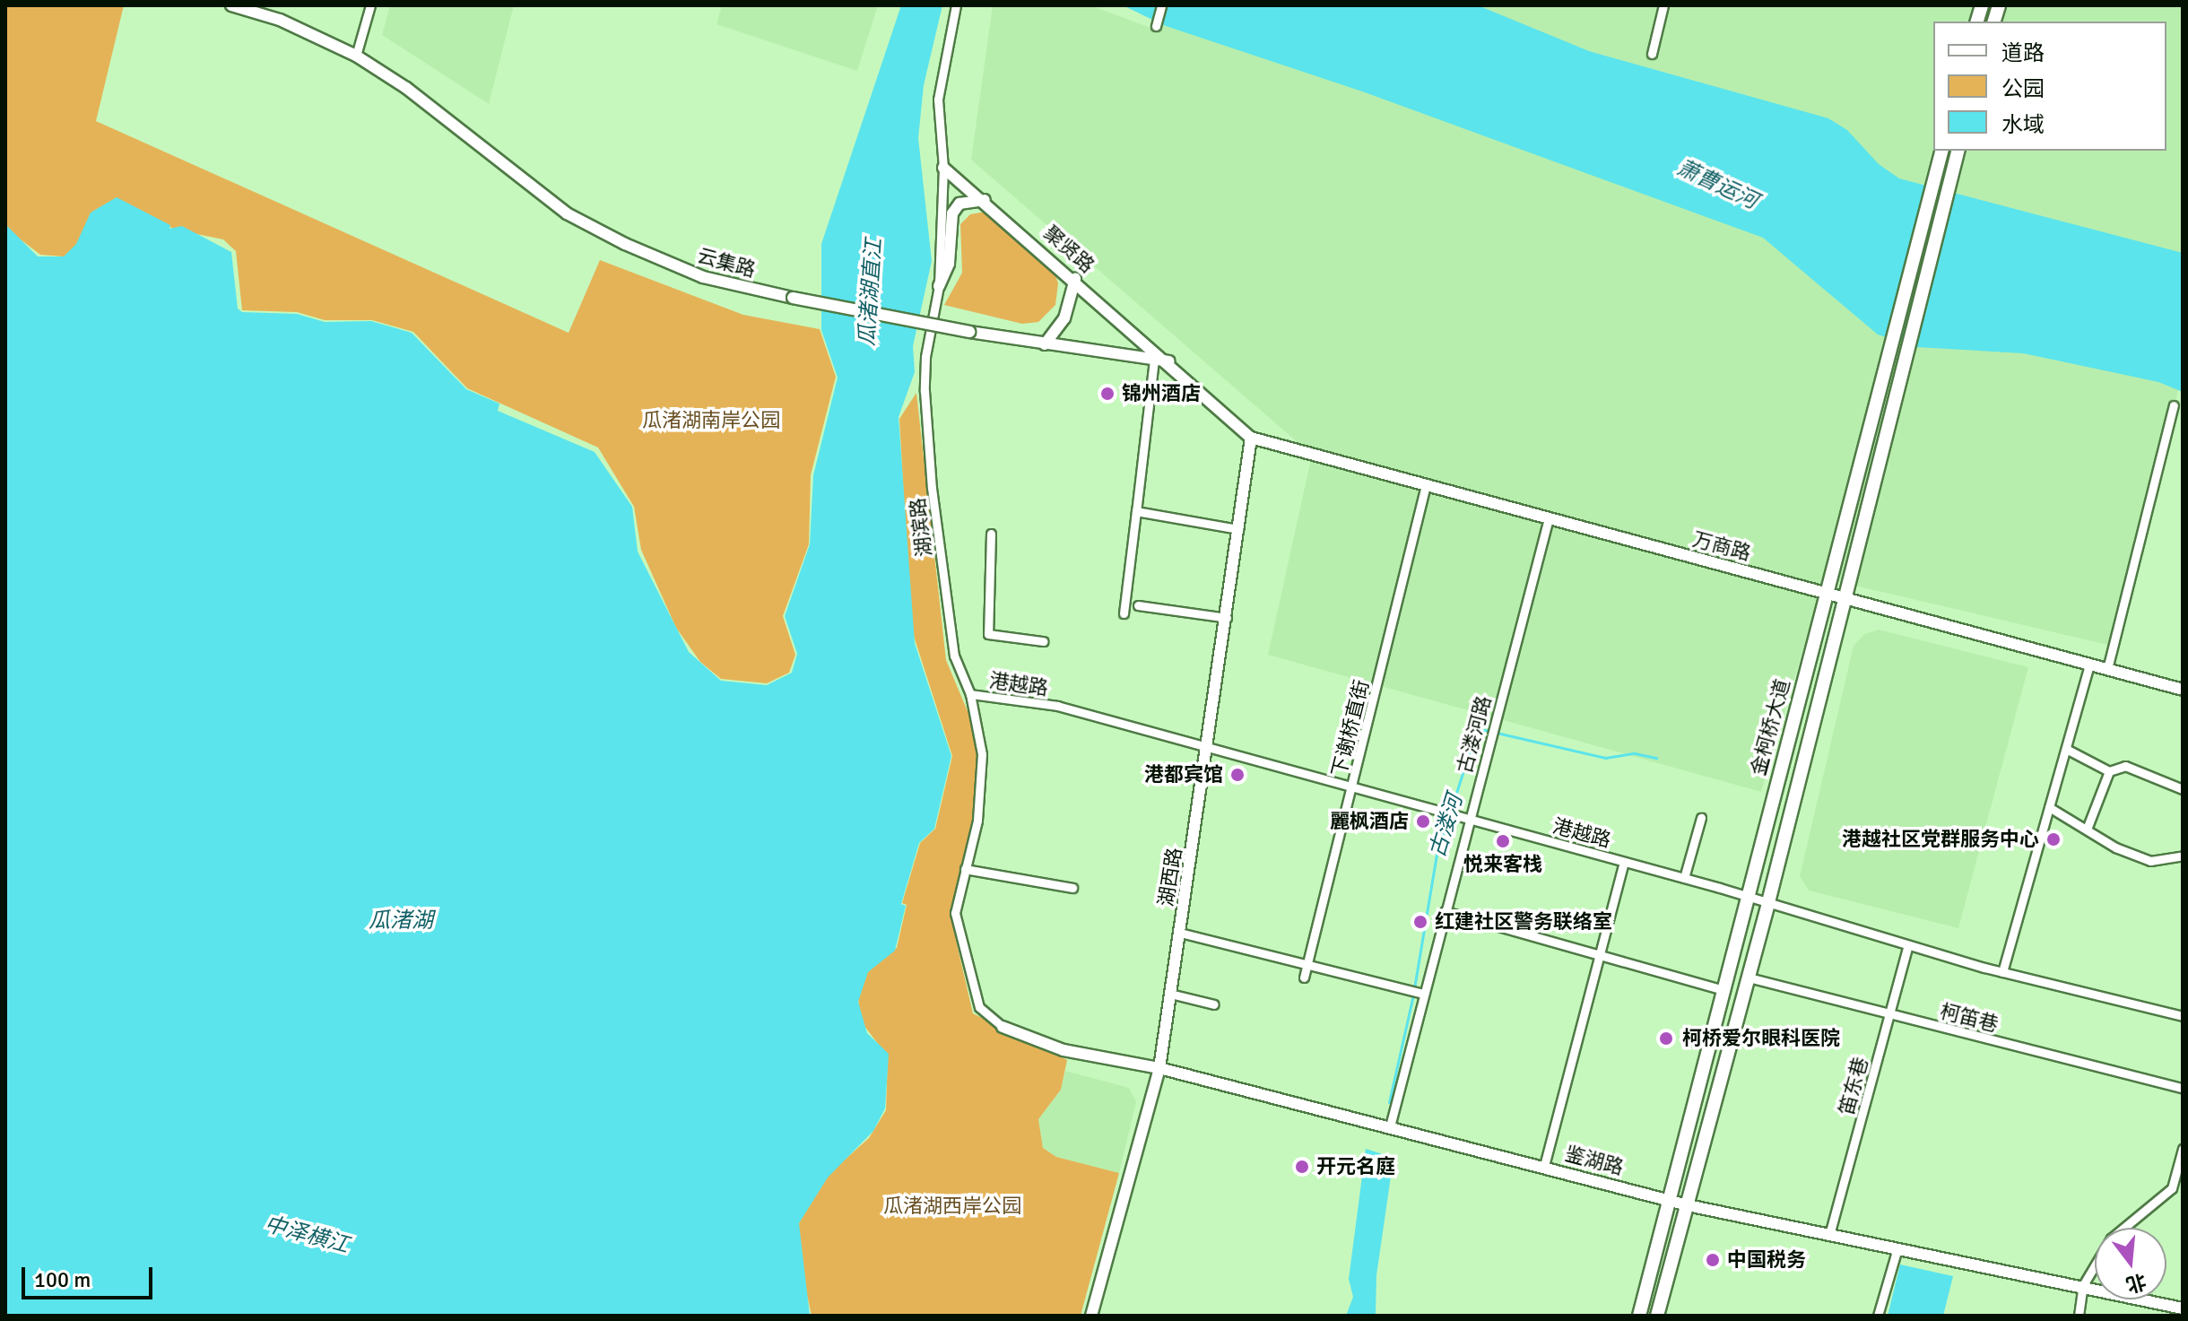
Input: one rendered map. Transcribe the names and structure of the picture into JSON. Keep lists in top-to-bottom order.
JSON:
{
  "streets": {
    "main road": ["金柯桥大道"],
    "street": [
      "聚贤路",
      "云集路",
      "湖滨路",
      "万商路",
      "港越路",
      "下谢桥直街",
      "古溇河路",
      "湖西路",
      "柯笛巷",
      "笛东巷",
      "鉴湖路"
    ]
  },
  "crossings": [
    ["聚贤路", "云集路"],
    ["聚贤路", "湖滨路"],
    ["湖滨路", "港越路"],
    ["湖滨路", "鉴湖路"],
    ["万商路", "金柯桥大道"],
    ["万商路", "下谢桥直街"],
    ["万商路", "古溇河路"],
    ["万商路", "湖西路"],
    ["港越路", "金柯桥大道"],
    ["港越路", "下谢桥直街"],
    ["港越路", "古溇河路"],
    ["港越路", "湖西路"],
    ["港越路", "笛东巷"],
    ["金柯桥大道", "柯笛巷"],
    ["金柯桥大道", "鉴湖路"],
    ["古溇河路", "鉴湖路"],
    ["湖西路", "鉴湖路"],
    ["柯笛巷", "笛东巷"],
    ["笛东巷", "鉴湖路"]
  ],
  "water": [
    "萧曹运河",
    "瓜渚湖直江",
    "古溇河",
    "瓜渚湖",
    "中泽横江"
  ],
  "parks": ["瓜渚湖南岸公园", "瓜渚湖西岸公园"],
  "places": [
    "锦州酒店",
    "港都宾馆",
    "麗枫酒店",
    "港越社区党群服务中心",
    "悦来客栈",
    "红建社区警务联络室",
    "柯桥爱尔眼科医院",
    "开元名庭",
    "中国税务"
  ],
  "legend": ["道路", "公园", "水域"],
  "scale_bar": "100 m",
  "north": "bottom"
}
